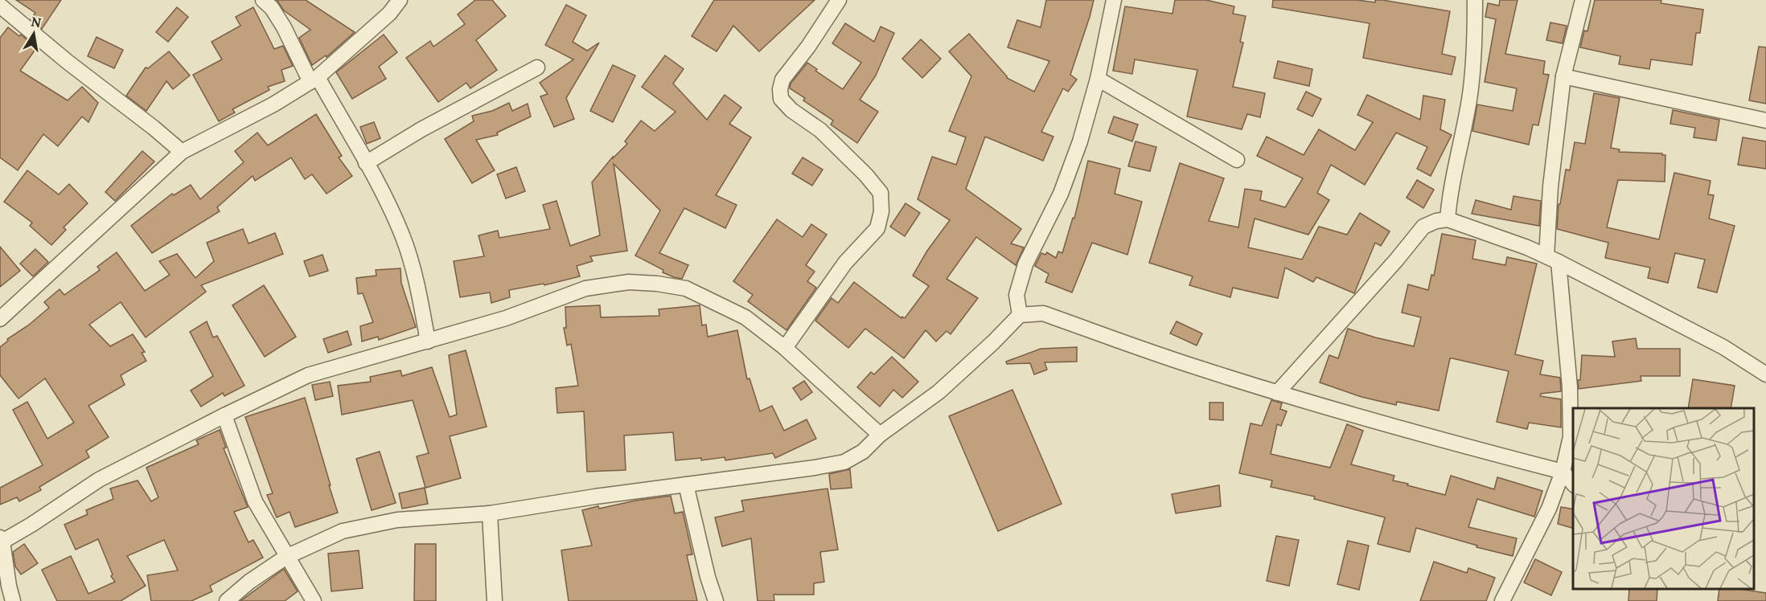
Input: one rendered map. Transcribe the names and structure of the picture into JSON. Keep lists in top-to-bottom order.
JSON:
{
  "north": "top"
}
